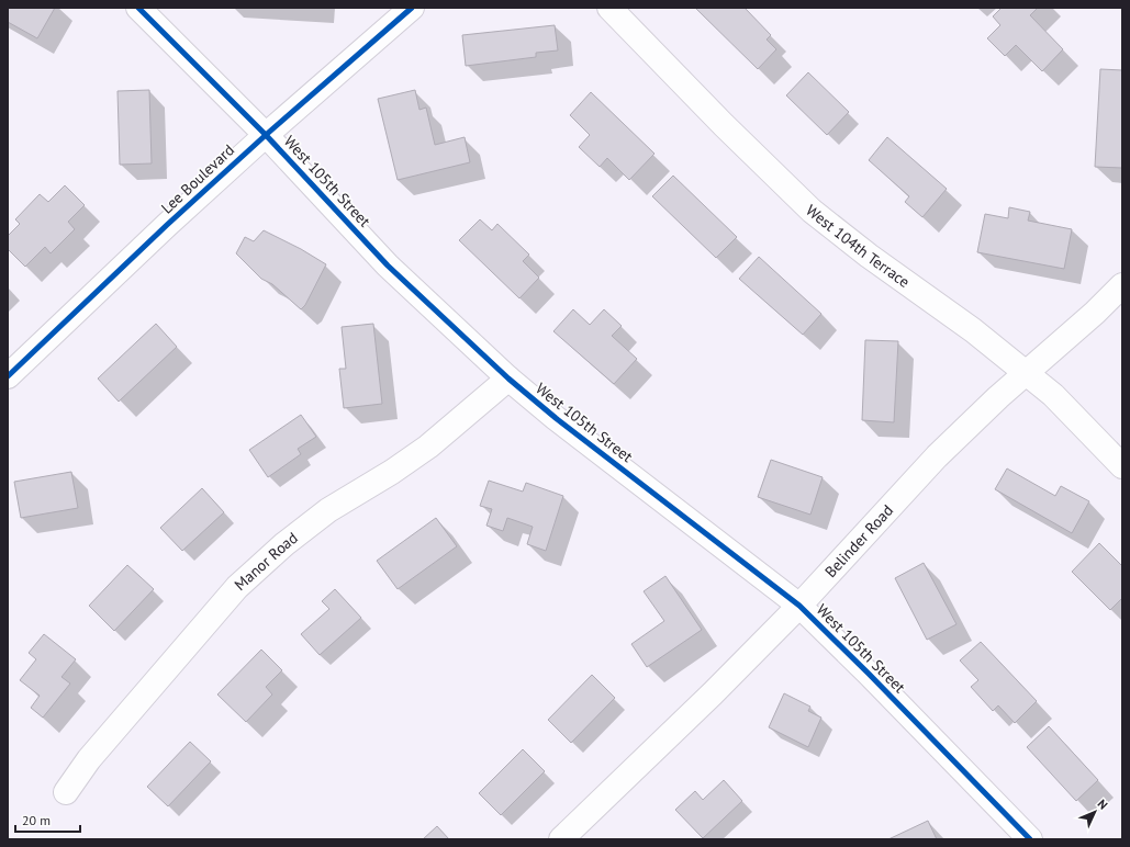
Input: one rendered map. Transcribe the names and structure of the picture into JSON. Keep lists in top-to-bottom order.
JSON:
{
  "streets": {
    "street": [
      "Lee Boulevard",
      "West 105th Street",
      "West 104th Terrace",
      "Belinder Road",
      "Manor Road"
    ]
  },
  "crossings": [
    ["Lee Boulevard", "West 105th Street"],
    ["West 105th Street", "Belinder Road"],
    ["West 105th Street", "Manor Road"],
    ["West 104th Terrace", "Belinder Road"]
  ],
  "scale_bar": "20 m",
  "north": "top right"
}
